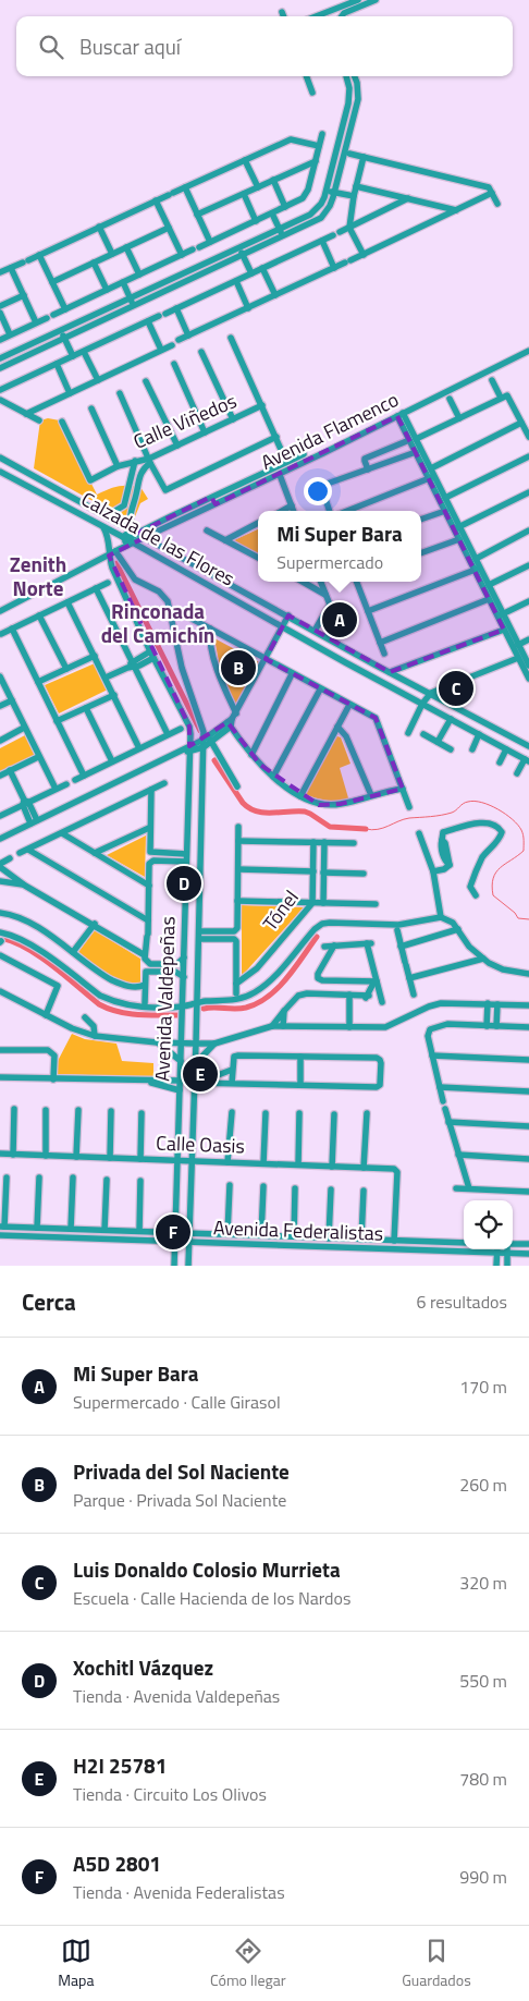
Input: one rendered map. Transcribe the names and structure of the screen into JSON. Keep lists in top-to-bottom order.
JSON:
{
  "streets": {
    "street": [
      "Calle Viñedos",
      "Avenida Flamenco",
      "Calzada de las Flores",
      "Tónel",
      "Avenida Valdepeñas",
      "Calle Oasis",
      "Avenida Federalistas"
    ]
  },
  "crossings": [
    ["Avenida Flamenco", "Calzada de las Flores"],
    ["Calzada de las Flores", "Avenida Valdepeñas"],
    ["Avenida Valdepeñas", "Calle Oasis"],
    ["Avenida Valdepeñas", "Avenida Federalistas"],
    ["Calle Oasis", "Avenida Federalistas"]
  ],
  "districts": ["Zenith Norte", "Rinconada del Camichín"],
  "page": {
    "search": "Buscar aquí",
    "popup": ["Mi Super Bara", "Supermercado"],
    "pins": [
      "A",
      "B",
      "C",
      "D",
      "E",
      "F"
    ],
    "heading": ["Cerca", "6 resultados"],
    "list": [
      {
        "mark": "A",
        "name": "Mi Super Bara",
        "note": "Supermercado · Calle Girasol",
        "value": "170 m"
      },
      {
        "mark": "B",
        "name": "Privada del Sol Naciente",
        "note": "Parque · Privada Sol Naciente",
        "value": "260 m"
      },
      {
        "mark": "C",
        "name": "Luis Donaldo Colosio Murrieta",
        "note": "Escuela · Calle Hacienda de los Nardos",
        "value": "320 m"
      },
      {
        "mark": "D",
        "name": "Xochitl Vázquez",
        "note": "Tienda · Avenida Valdepeñas",
        "value": "550 m"
      },
      {
        "mark": "E",
        "name": "H2I 25781",
        "note": "Tienda · Circuito Los Olivos",
        "value": "780 m"
      },
      {
        "mark": "F",
        "name": "A5D 2801",
        "note": "Tienda · Avenida Federalistas",
        "value": "990 m"
      }
    ],
    "nav": ["Mapa", "Cómo llegar", "Guardados"]
  }
}
